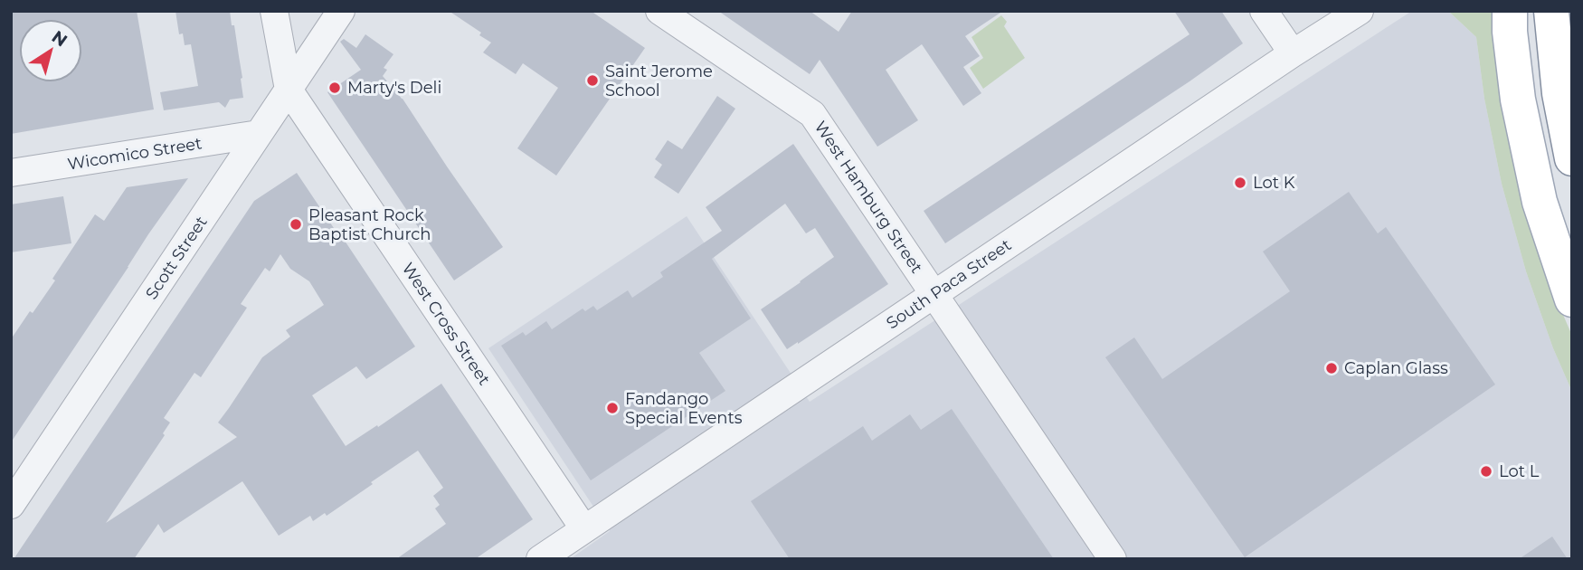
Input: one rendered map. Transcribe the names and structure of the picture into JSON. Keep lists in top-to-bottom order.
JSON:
{
  "streets": {
    "street": [
      "Wicomico Street",
      "West Hamburg Street",
      "Scott Street",
      "South Paca Street",
      "West Cross Street"
    ]
  },
  "crossings": [
    ["Wicomico Street", "Scott Street"],
    ["West Hamburg Street", "South Paca Street"],
    ["Scott Street", "West Cross Street"],
    ["South Paca Street", "West Cross Street"]
  ],
  "places": [
    "Saint Jerome School",
    "Marty's Deli",
    "Lot K",
    "Pleasant Rock Baptist Church",
    "Caplan Glass",
    "Fandango Special Events",
    "Lot L"
  ],
  "north": "top right"
}
